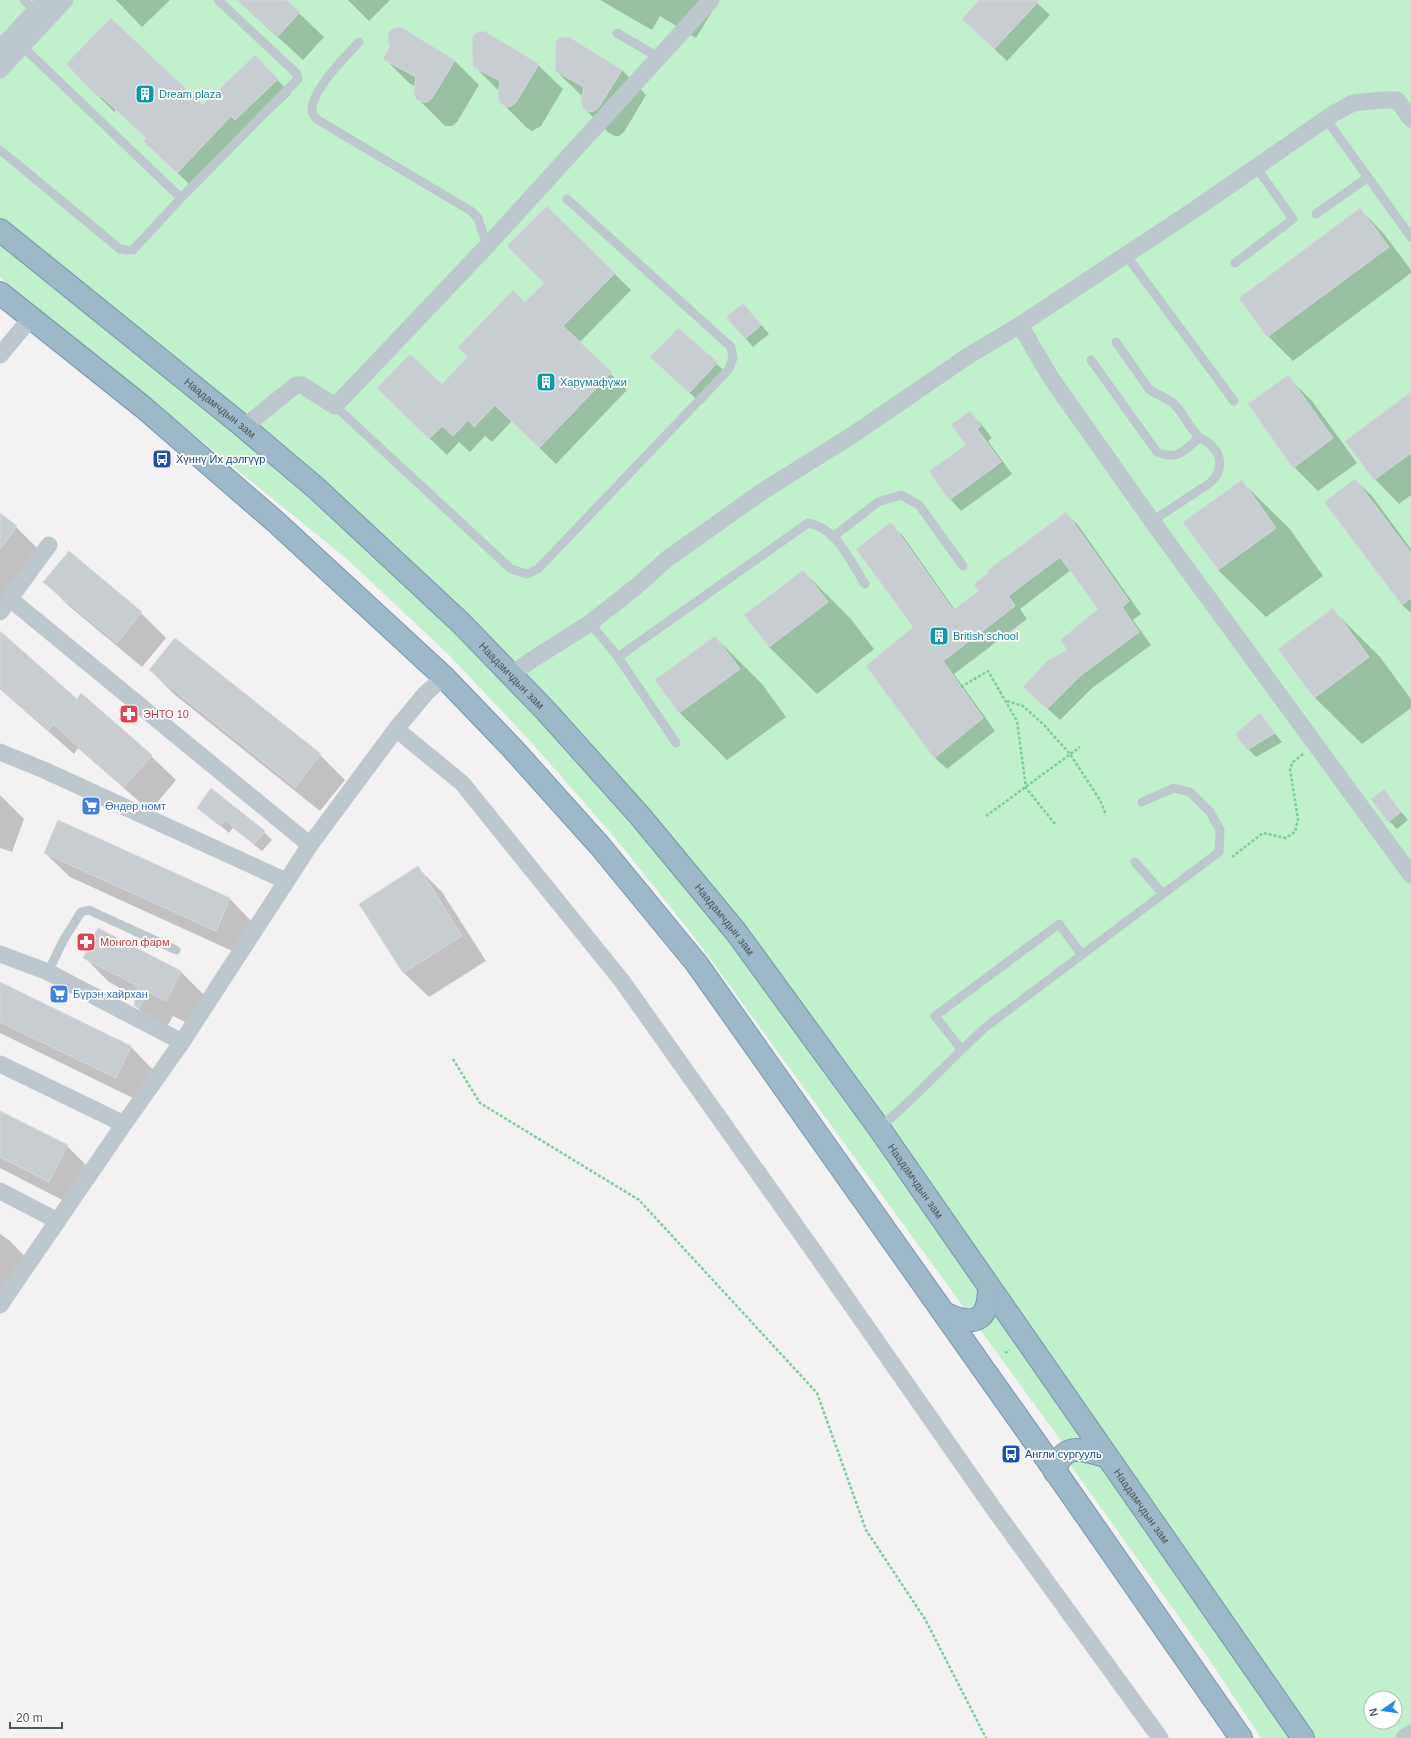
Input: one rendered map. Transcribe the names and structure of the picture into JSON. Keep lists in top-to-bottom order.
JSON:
{
  "streets": {
    "highway": ["Наадамчдын зам"]
  },
  "places": {
    "building": ["Dream plaza", "Харүмафүжи", "British school"],
    "bus stop": ["Хүннү Их дэлгүүр", "Англи сургууль"],
    "pharmacy": ["ЭНТО 10", "Монгол фарм"],
    "supermarket": ["Өндөр номт", "Бүрэн хайрхан"]
  },
  "scale_bar": "20 m",
  "north": "left"
}
